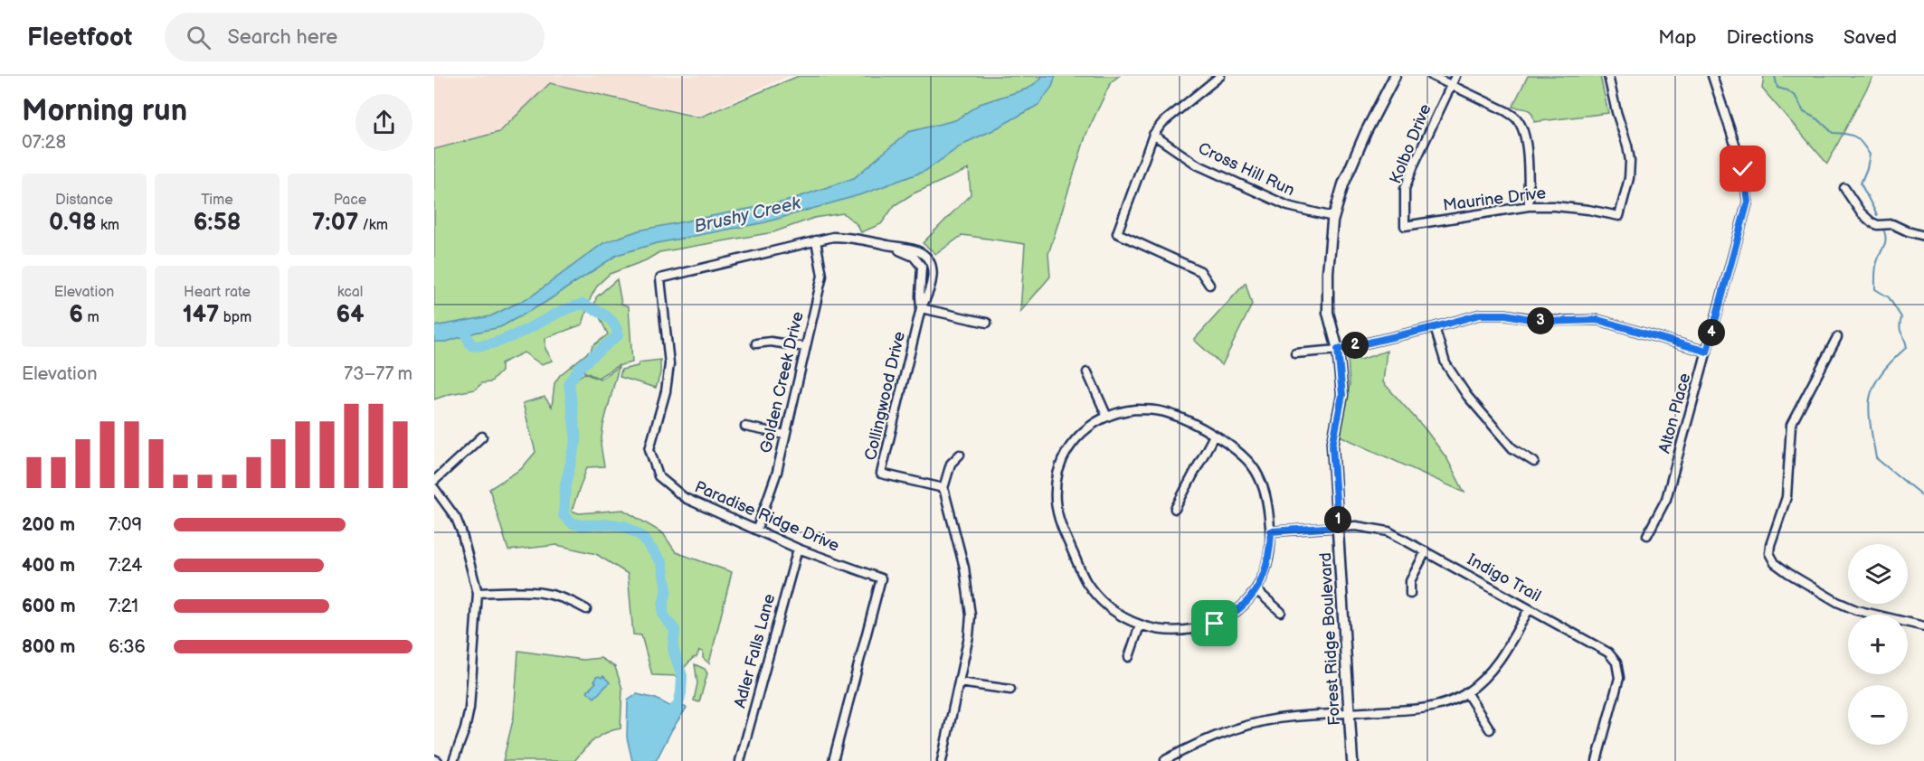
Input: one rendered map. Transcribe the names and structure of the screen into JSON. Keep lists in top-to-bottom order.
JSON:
{
  "streets": {
    "street": [
      "Kolbo Drive",
      "Cross Hill Run",
      "Maurine Drive",
      "Golden Creek Drive",
      "Collingwood Drive",
      "Alton Place",
      "Paradise Ridge Drive",
      "Indigo Trail",
      "Forest Ridge Boulevard",
      "Adler Falls Lane"
    ]
  },
  "crossings": [
    ["Kolbo Drive", "Maurine Drive"],
    ["Cross Hill Run", "Forest Ridge Boulevard"],
    ["Golden Creek Drive", "Collingwood Drive"],
    ["Golden Creek Drive", "Paradise Ridge Drive"],
    ["Collingwood Drive", "Paradise Ridge Drive"],
    ["Paradise Ridge Drive", "Adler Falls Lane"],
    ["Indigo Trail", "Forest Ridge Boulevard"]
  ],
  "water": ["Brushy Creek"],
  "page": {
    "header": "Fleetfoot",
    "search": "Search here",
    "nav": ["Map", "Directions", "Saved"],
    "heading": ["Morning run", "07:28"],
    "stats": [
      ["Distance", "0.98 km"],
      ["Time", "6:58"],
      ["Pace", "7:07 /km"],
      ["Elevation", "6 m"],
      ["Heart rate", "147 bpm"],
      ["kcal", "64"]
    ],
    "pins": [
      "3",
      "4",
      "2",
      "1"
    ],
    "chart": ["Elevation", "73–77 m"],
    "list": [
      {
        "name": "200 m",
        "note": "7:09"
      },
      {
        "name": "400 m",
        "note": "7:24"
      },
      {
        "name": "600 m",
        "note": "7:21"
      },
      {
        "name": "800 m",
        "note": "6:36"
      }
    ],
    "map_buttons": ["+", "−"]
  }
}
